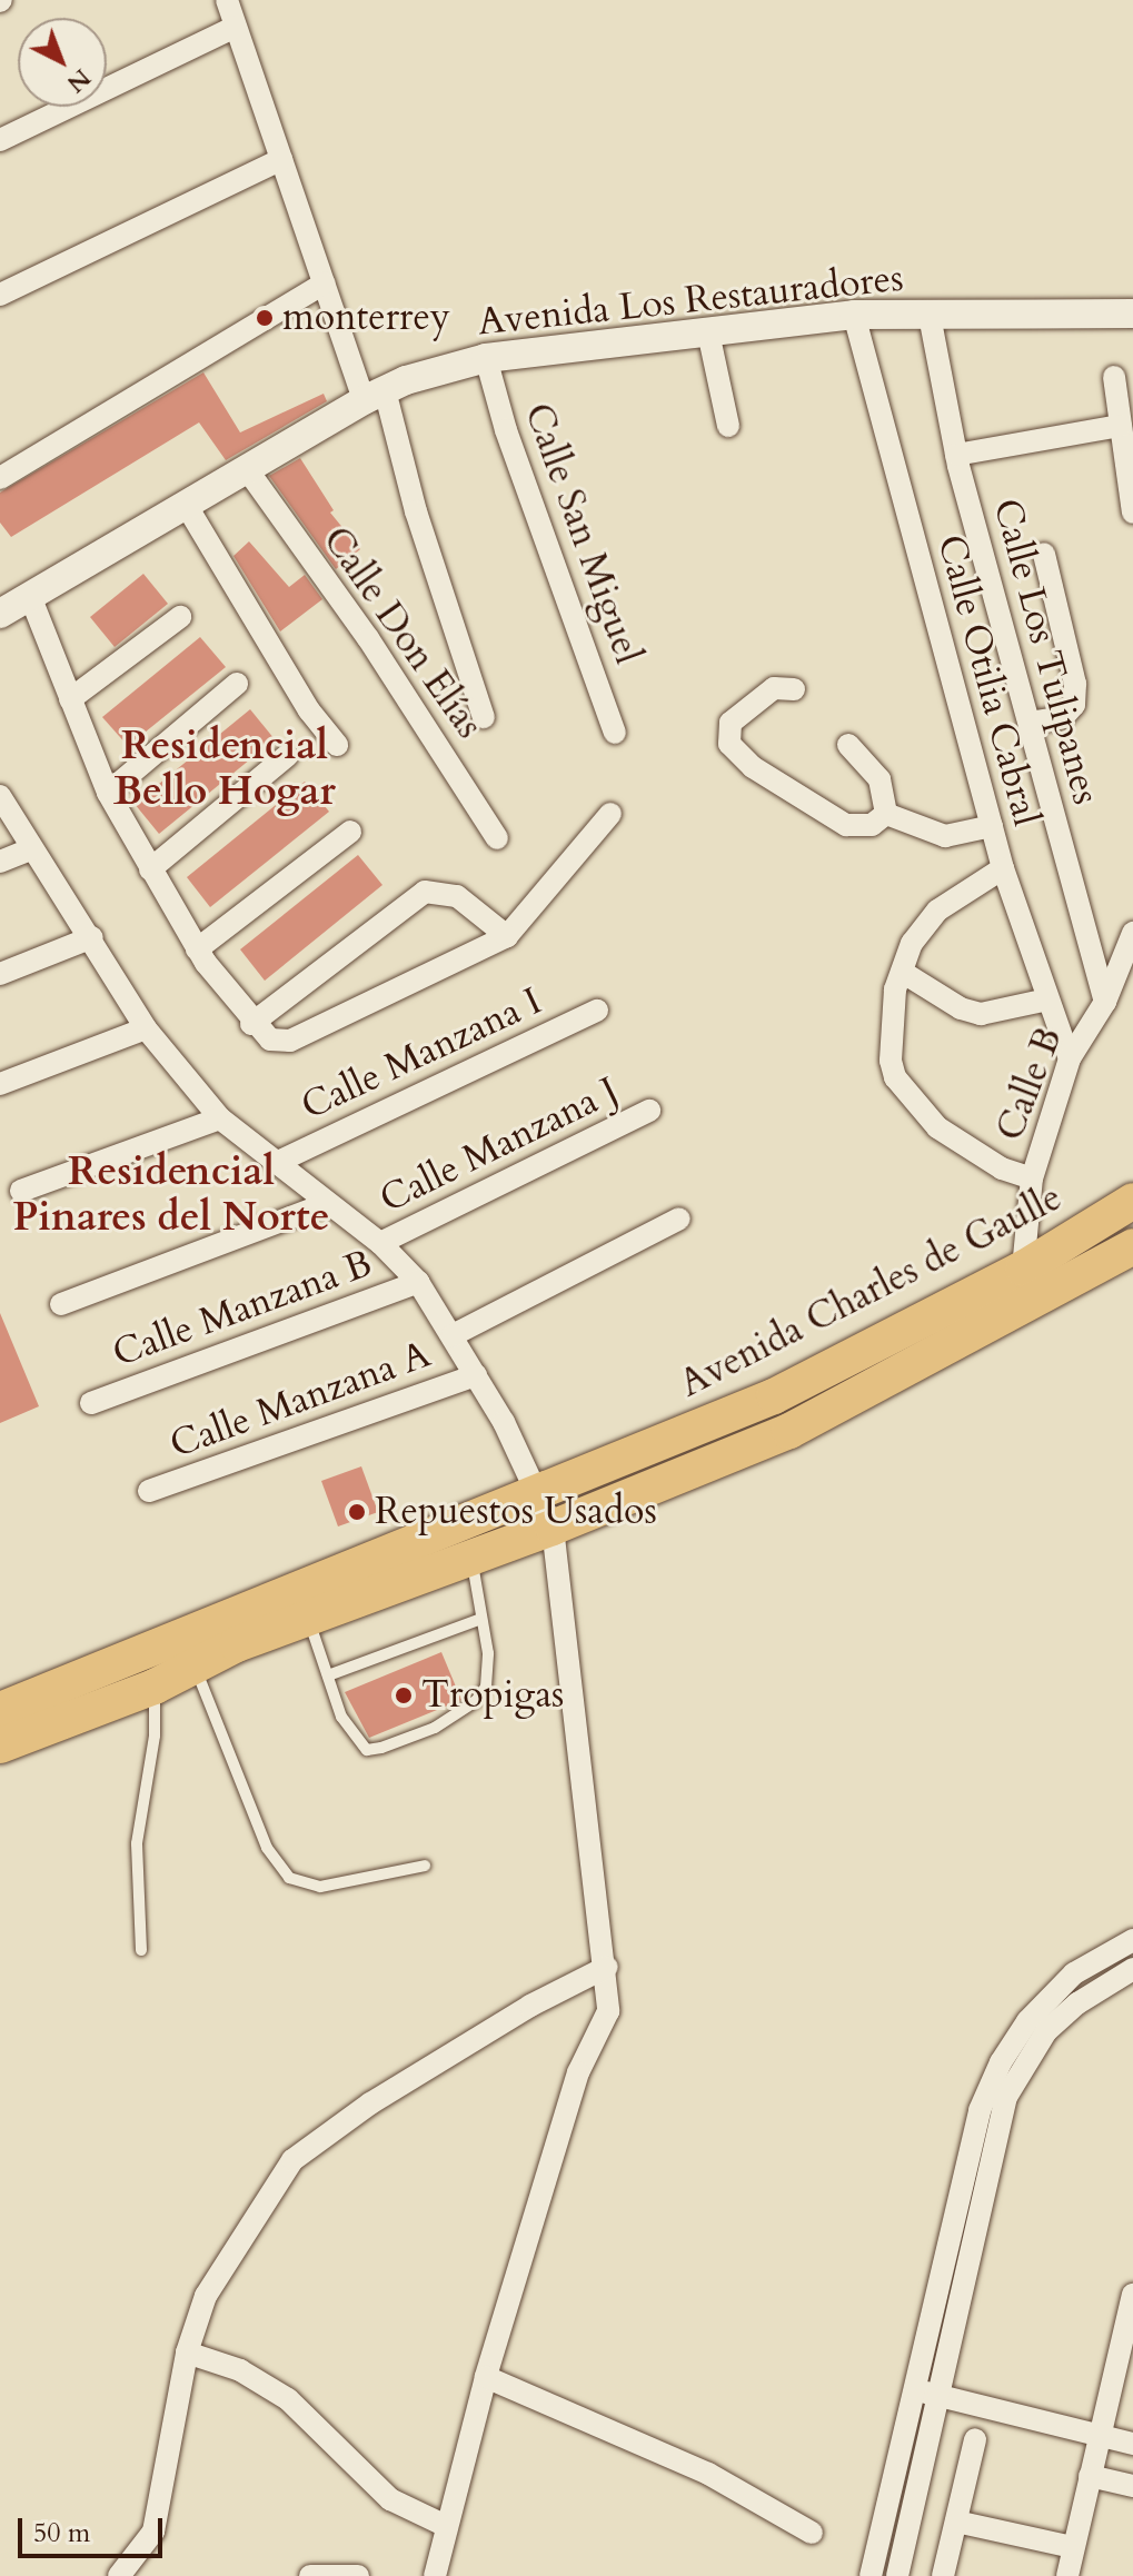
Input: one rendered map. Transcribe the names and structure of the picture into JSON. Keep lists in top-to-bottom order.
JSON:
{
  "streets": {
    "main road": ["Avenida Charles de Gaulle"],
    "street": [
      "Avenida Los Restauradores",
      "Calle San Miguel",
      "Calle Don Elías",
      "Calle Los Tulipanes",
      "Calle Otilia Cabral",
      "Calle Manzana I",
      "Calle B",
      "Calle Manzana J",
      "Calle Manzana B",
      "Calle Manzana A"
    ]
  },
  "crossings": [
    ["Avenida Los Restauradores", "Calle San Miguel"],
    ["Avenida Los Restauradores", "Calle Don Elías"],
    ["Avenida Los Restauradores", "Calle Los Tulipanes"],
    ["Avenida Los Restauradores", "Calle Otilia Cabral"],
    ["Calle Los Tulipanes", "Calle B"],
    ["Calle Otilia Cabral", "Calle B"],
    ["Calle B", "Avenida Charles de Gaulle"]
  ],
  "districts": ["Residencial Bello Hogar", "Residencial Pinares del Norte"],
  "places": ["monterrey", "Repuestos Usados", "Tropigas"],
  "scale_bar": "50 m",
  "north": "bottom right"
}
